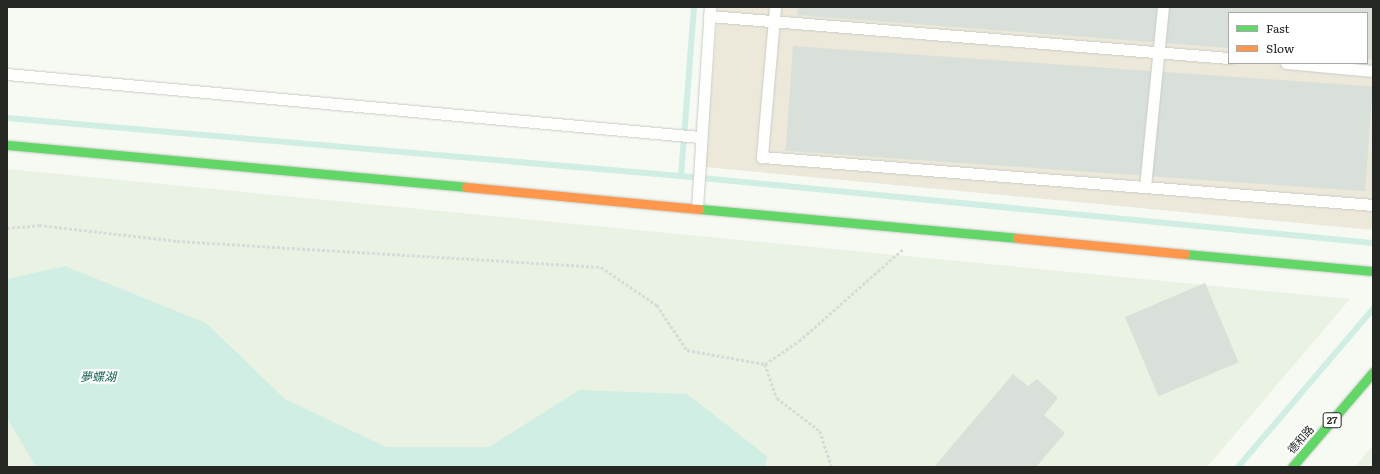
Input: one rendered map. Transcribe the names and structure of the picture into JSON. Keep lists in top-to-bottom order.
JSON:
{
  "streets": {
    "street": ["27", "德和路"]
  },
  "water": ["夢蝶湖"],
  "legend": ["Fast", "Slow"]
}
